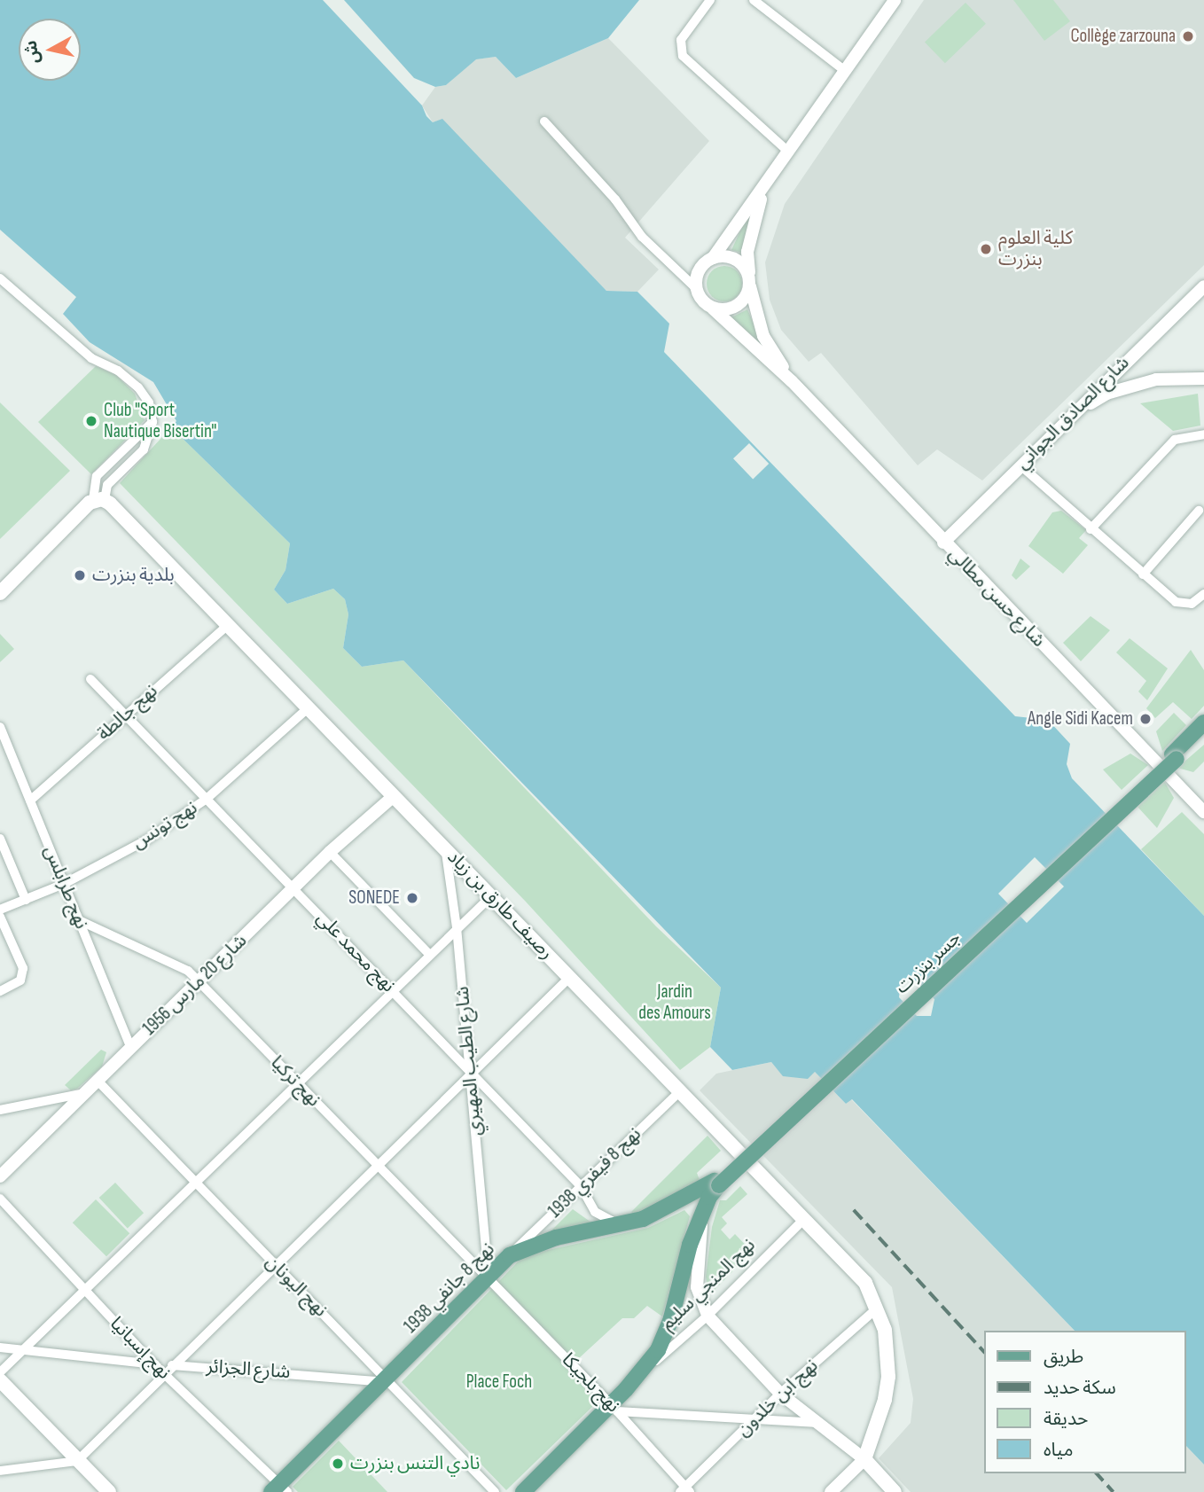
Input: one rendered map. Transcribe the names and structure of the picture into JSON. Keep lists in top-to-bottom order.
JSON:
{
  "streets": {
    "main road": [
      "رصيف طارق بن زياد",
      "جسر بنزرت",
      "نهج المنجي سليم",
      "نهج 8 جانفي 1938"
    ],
    "street": [
      "شارع الصادق الجواني",
      "شارع حسن مطالي",
      "نهج جالطة",
      "نهج تونس",
      "نهج طرابلس",
      "نهج محمد علي",
      "شارع 20 مارس 1956",
      "شارع الطيب المهيري",
      "نهج تركيا",
      "نهج 8 فيفري 1938",
      "نهج اليونان",
      "نهج إسبانيا",
      "شارع الجزائر",
      "نهج بلجيكا",
      "نهج ابن خلدون"
    ]
  },
  "crossings": [
    ["شارع الصادق الجواني", "شارع حسن مطالي"],
    ["نهج جالطة", "نهج طرابلس"],
    ["نهج جالطة", "رصيف طارق بن زياد"],
    ["نهج جالطة", "نهج محمد علي"],
    ["نهج تونس", "نهج طرابلس"],
    ["نهج تونس", "رصيف طارق بن زياد"],
    ["نهج تونس", "نهج محمد علي"],
    ["نهج طرابلس", "شارع 20 مارس 1956"],
    ["نهج طرابلس", "نهج تركيا"],
    ["رصيف طارق بن زياد", "شارع 20 مارس 1956"],
    ["رصيف طارق بن زياد", "شارع الطيب المهيري"],
    ["رصيف طارق بن زياد", "نهج 8 فيفري 1938"],
    ["رصيف طارق بن زياد", "نهج المنجي سليم"],
    ["رصيف طارق بن زياد", "نهج ابن خلدون"],
    ["نهج محمد علي", "شارع 20 مارس 1956"],
    ["نهج محمد علي", "شارع الطيب المهيري"],
    ["نهج محمد علي", "نهج 8 فيفري 1938"],
    ["نهج محمد علي", "نهج 8 جانفي 1938"],
    ["جسر بنزرت", "نهج المنجي سليم"],
    ["جسر بنزرت", "نهج 8 جانفي 1938"],
    ["شارع 20 مارس 1956", "نهج تركيا"],
    ["شارع 20 مارس 1956", "نهج اليونان"],
    ["شارع الطيب المهيري", "نهج تركيا"],
    ["شارع الطيب المهيري", "نهج 8 جانفي 1938"],
    ["شارع الطيب المهيري", "نهج بلجيكا"],
    ["نهج تركيا", "نهج 8 جانفي 1938"],
    ["نهج تركيا", "نهج بلجيكا"],
    ["نهج 8 فيفري 1938", "نهج 8 جانفي 1938"],
    ["نهج المنجي سليم", "نهج 8 جانفي 1938"],
    ["نهج المنجي سليم", "نهج بلجيكا"],
    ["نهج اليونان", "نهج 8 جانفي 1938"],
    ["نهج اليونان", "شارع الجزائر"],
    ["نهج 8 جانفي 1938", "نهج إسبانيا"],
    ["نهج 8 جانفي 1938", "شارع الجزائر"],
    ["نهج 8 جانفي 1938", "نهج بلجيكا"],
    ["نهج إسبانيا", "شارع الجزائر"],
    ["نهج بلجيكا", "نهج ابن خلدون"]
  ],
  "parks": ["Jardin des Amours", "Place Foch"],
  "places": [
    "Collège zarzouna",
    "كلية العلوم بنزرت",
    "Club \"Sport Nautique Bisertin\"",
    "بلدية بنزرت",
    "Angle Sidi Kacem",
    "SONEDE",
    "نادي التنس بنزرت"
  ],
  "legend": [
    "طريق",
    "سكة حديد",
    "حديقة",
    "مياه"
  ],
  "north": "left"
}
